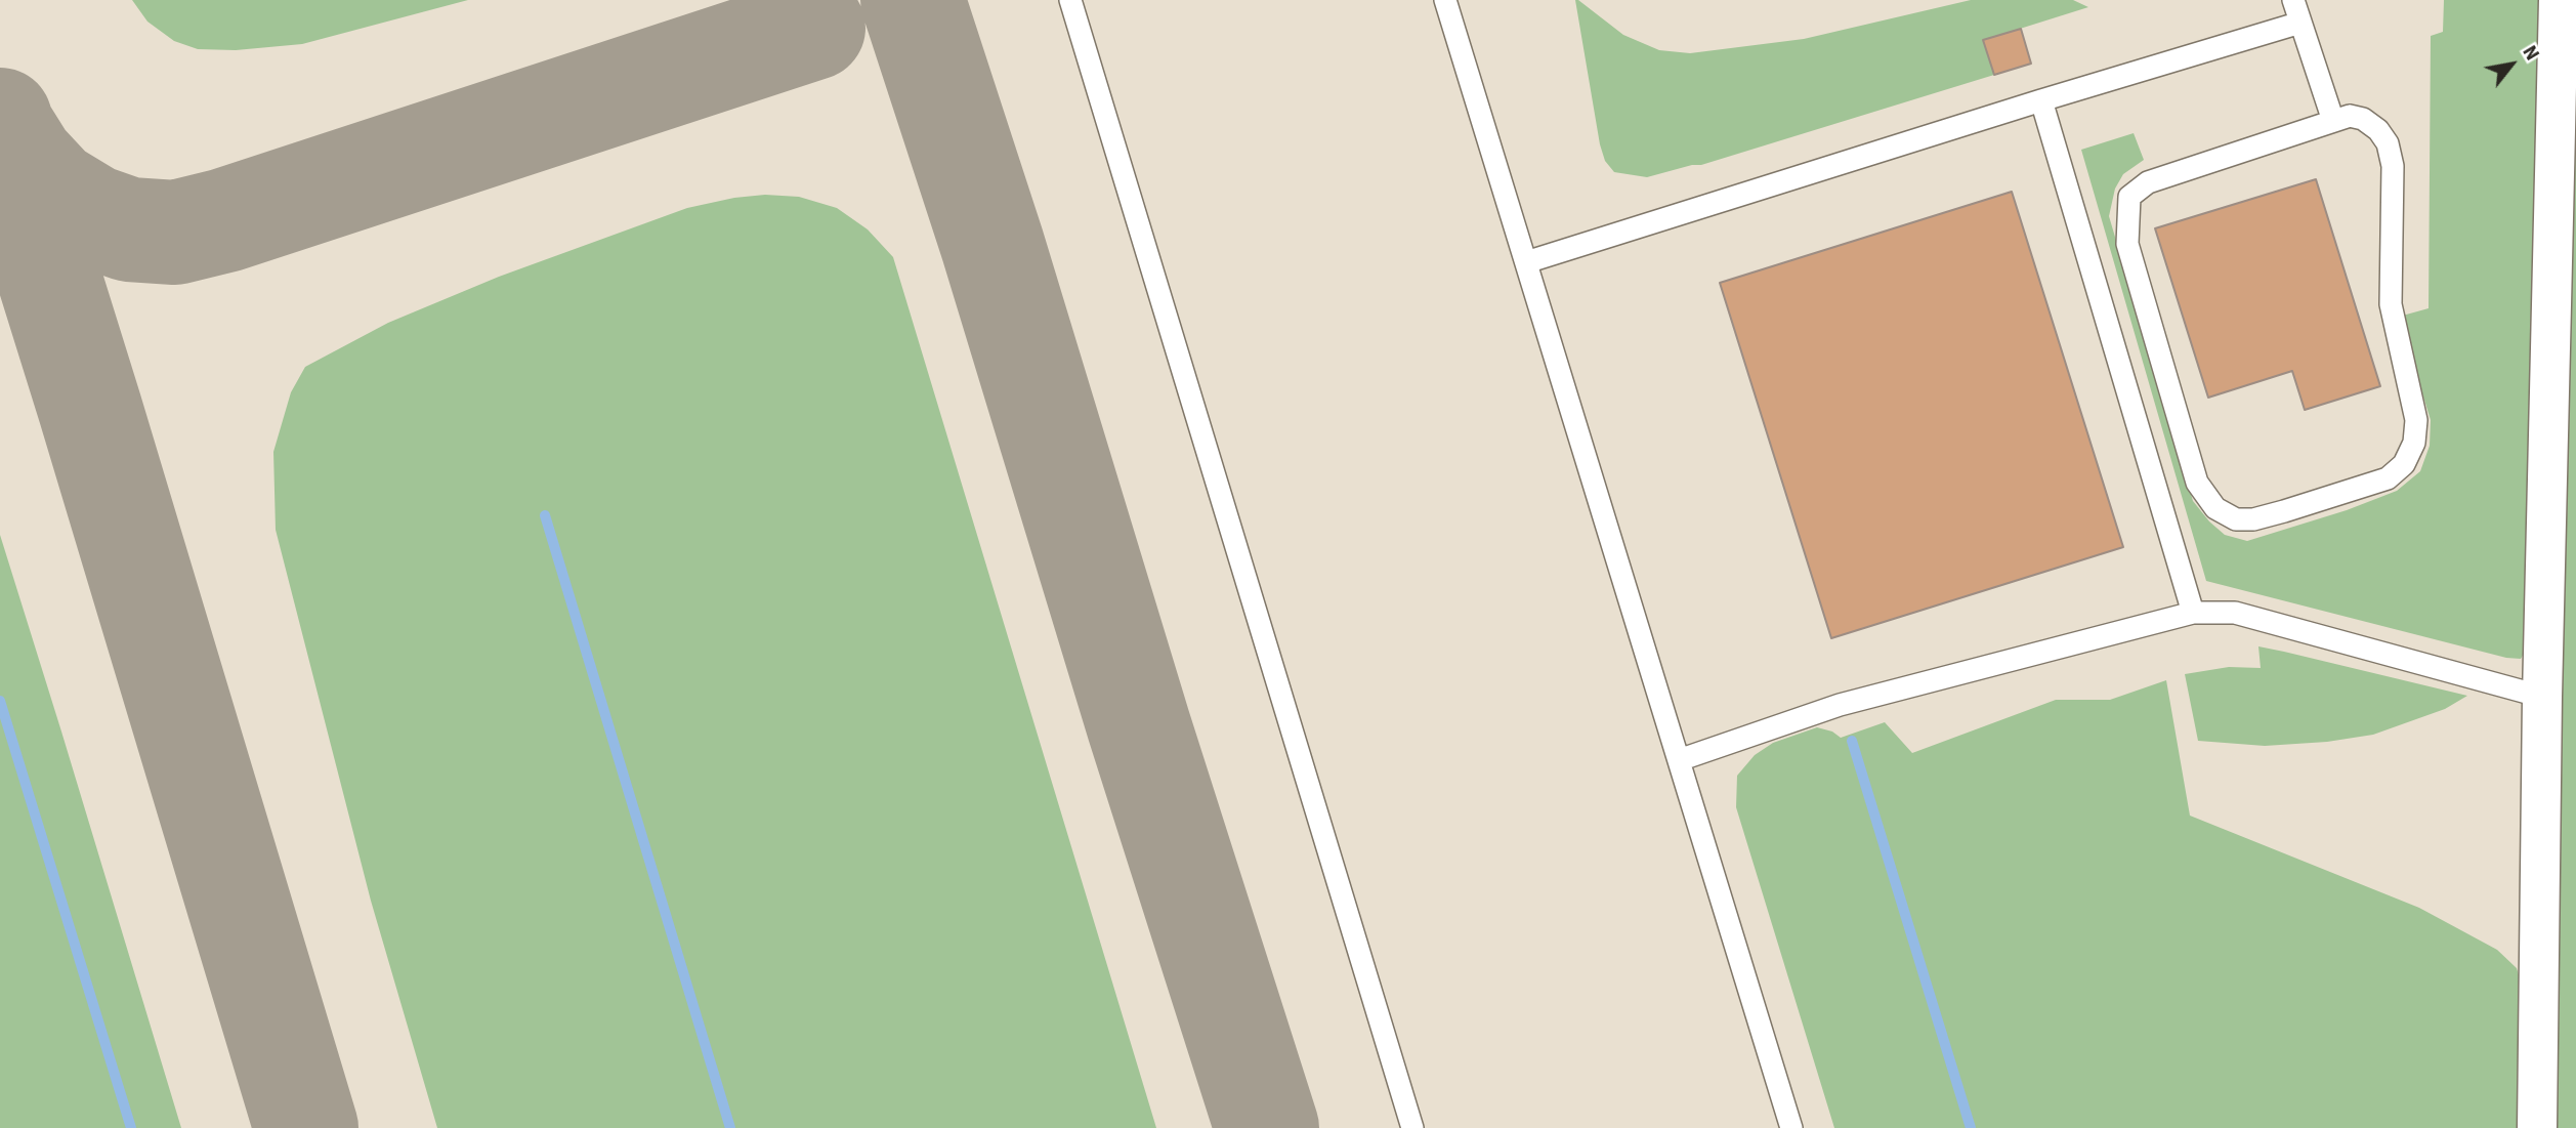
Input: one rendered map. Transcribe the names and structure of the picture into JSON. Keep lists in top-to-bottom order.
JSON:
{
  "north": "top right"
}
